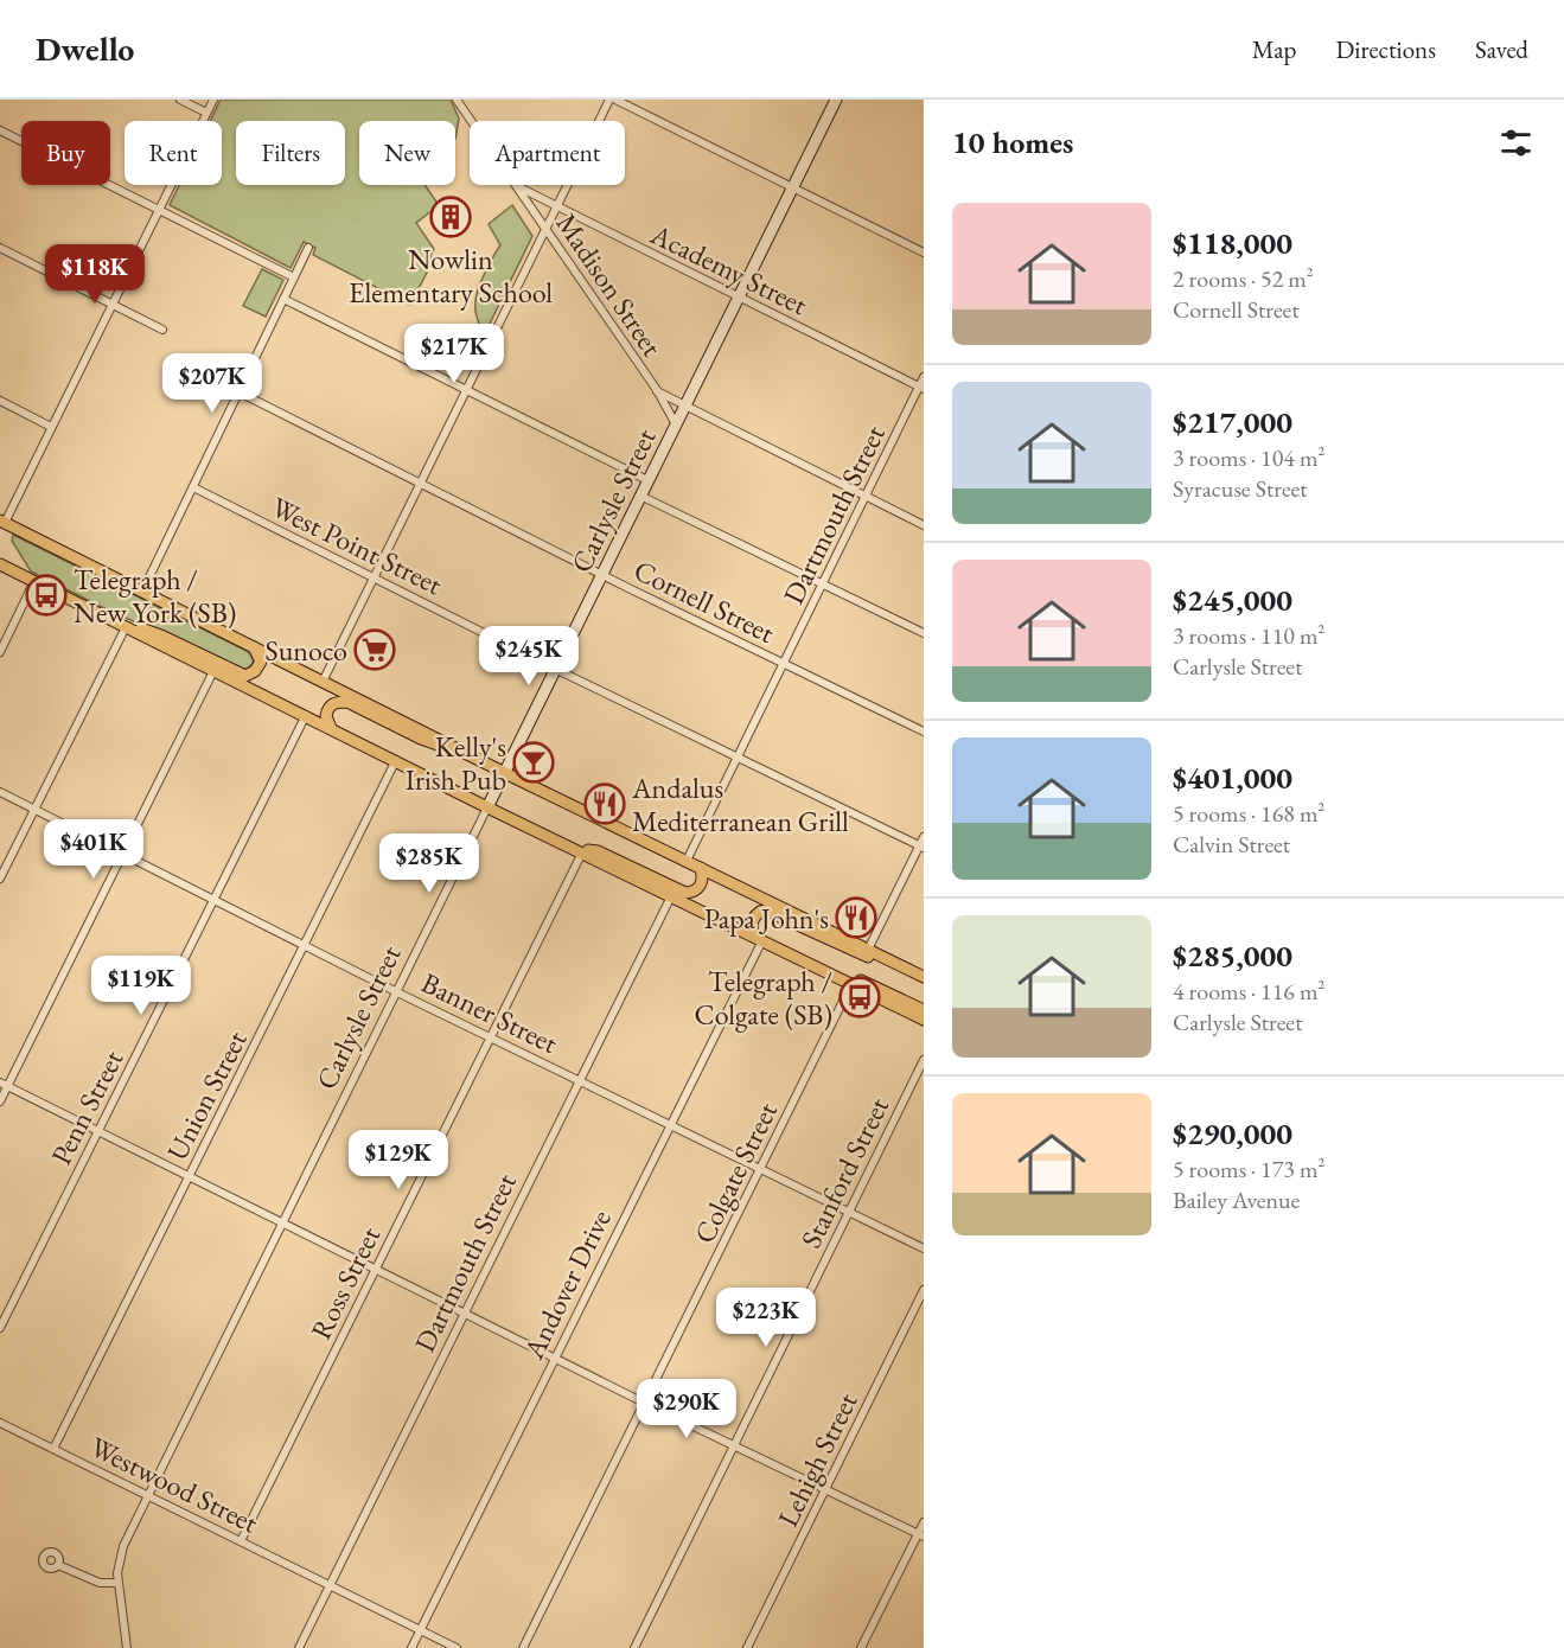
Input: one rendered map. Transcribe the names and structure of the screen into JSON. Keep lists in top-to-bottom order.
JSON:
{
  "streets": {
    "street": [
      "Academy Street",
      "Madison Street",
      "Carlysle Street",
      "Dartmouth Street",
      "West Point Street",
      "Cornell Street",
      "Banner Street",
      "Union Street",
      "Penn Street",
      "Colgate Street",
      "Stanford Street",
      "Ross Street",
      "Andover Drive",
      "Lehigh Street",
      "Westwood Street"
    ]
  },
  "crossings": [
    ["Academy Street", "Madison Street"],
    ["Academy Street", "Carlysle Street"],
    ["Academy Street", "Dartmouth Street"],
    ["Madison Street", "Carlysle Street"],
    ["Carlysle Street", "West Point Street"],
    ["Carlysle Street", "Cornell Street"],
    ["Carlysle Street", "Banner Street"],
    ["Carlysle Street", "Westwood Street"],
    ["Dartmouth Street", "West Point Street"],
    ["Dartmouth Street", "Cornell Street"],
    ["Dartmouth Street", "Banner Street"],
    ["Dartmouth Street", "Westwood Street"],
    ["Banner Street", "Union Street"],
    ["Banner Street", "Penn Street"],
    ["Banner Street", "Colgate Street"],
    ["Banner Street", "Stanford Street"],
    ["Banner Street", "Ross Street"],
    ["Banner Street", "Andover Drive"],
    ["Union Street", "Westwood Street"],
    ["Ross Street", "Westwood Street"],
    ["Andover Drive", "Westwood Street"]
  ],
  "places": {
    "building": ["Nowlin Elementary School"],
    "bus stop": ["Telegraph / New York (SB)", "Telegraph / Colgate (SB)"],
    "supermarket": ["Sunoco"],
    "bar": ["Kelly's Irish Pub"],
    "restaurant": ["Andalus Mediterranean Grill", "Papa John's"]
  },
  "page": {
    "header": "Dwello",
    "nav": ["Map", "Directions", "Saved"],
    "heading": "10 homes",
    "chip": [
      "Buy",
      "Rent",
      "Filters",
      "New",
      "Apartment"
    ],
    "list": [
      {
        "name": "$118,000",
        "note": "2 rooms · 52 m² · Cornell Street"
      },
      {
        "name": "$217,000",
        "note": "3 rooms · 104 m² · Syracuse Street"
      },
      {
        "name": "$245,000",
        "note": "3 rooms · 110 m² · Carlysle Street"
      },
      {
        "name": "$401,000",
        "note": "5 rooms · 168 m² · Calvin Street"
      },
      {
        "name": "$285,000",
        "note": "4 rooms · 116 m² · Carlysle Street"
      },
      {
        "name": "$290,000",
        "note": "5 rooms · 173 m² · Bailey Avenue"
      }
    ],
    "price": [
      "$118K",
      "$217K",
      "$207K",
      "$245K",
      "$401K",
      "$285K",
      "$119K",
      "$129K",
      "$223K",
      "$290K"
    ]
  }
}
